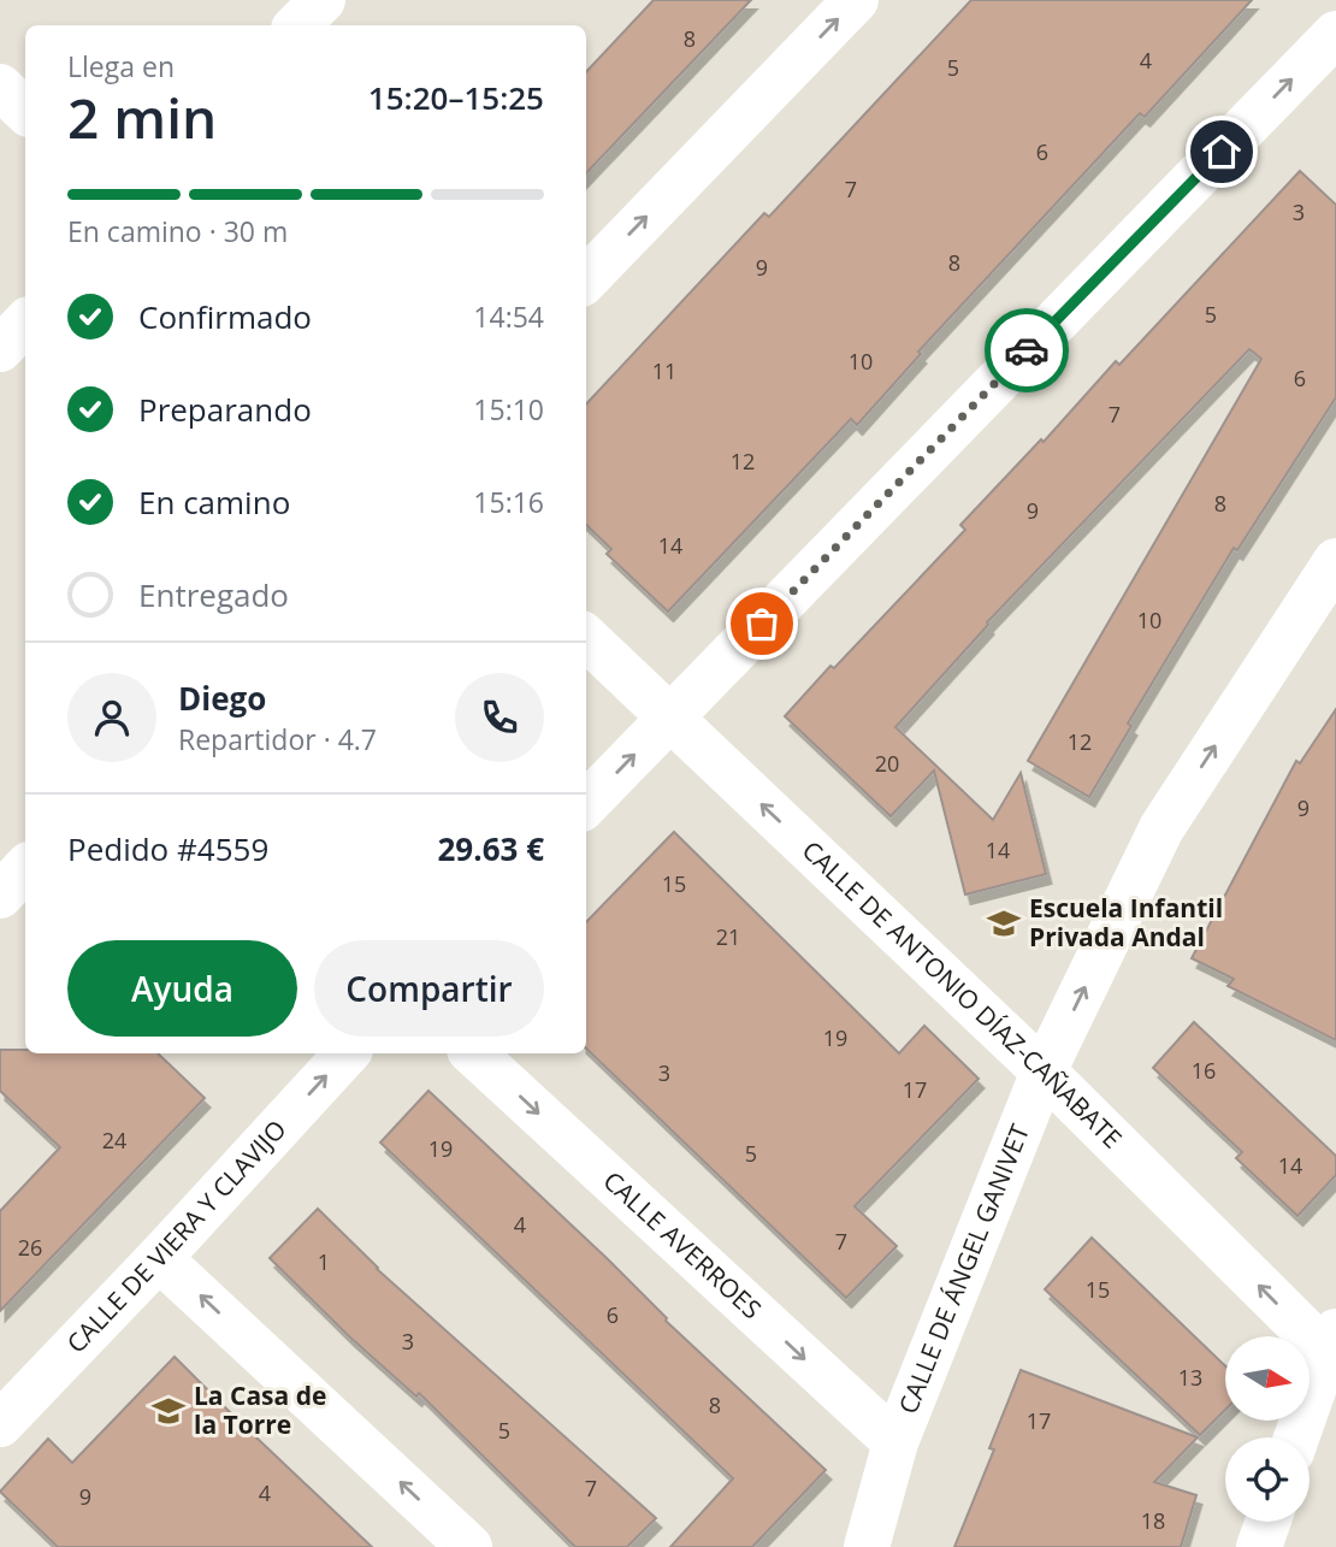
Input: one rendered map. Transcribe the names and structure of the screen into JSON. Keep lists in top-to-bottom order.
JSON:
{
  "streets": {
    "street": [
      "CALLE DE ANTONIO DÍAZ-CAÑABATE",
      "CALLE DE VIERA Y CLAVIJO",
      "CALLE AVERROES",
      "CALLE DE ÁNGEL GANIVET"
    ]
  },
  "crossings": [
    ["CALLE DE ANTONIO DÍAZ-CAÑABATE", "CALLE DE ÁNGEL GANIVET"],
    ["CALLE AVERROES", "CALLE DE ÁNGEL GANIVET"]
  ],
  "one_way": ["CALLE DE ANTONIO DÍAZ-CAÑABATE", "CALLE DE VIERA Y CLAVIJO"],
  "places": {
    "school or university": ["Escuela Infantil Privada Andal", "La Casa de la Torre"]
  },
  "house_numbers": [
    "8",
    "4",
    "5",
    "6",
    "7",
    "3",
    "8",
    "9",
    "5",
    "10",
    "11",
    "6",
    "7",
    "12",
    "8",
    "9",
    "14",
    "10",
    "12",
    "20",
    "9",
    "14",
    "15",
    "21",
    "19",
    "16",
    "3",
    "17",
    "24",
    "19",
    "5",
    "14",
    "4",
    "7",
    "26",
    "1",
    "15",
    "6",
    "3",
    "13",
    "8",
    "17",
    "5",
    "7",
    "4",
    "9",
    "18"
  ],
  "north": "right",
  "page": {
    "heading": ["2 min", "Llega en", "15:20–15:25"],
    "panel": [
      "Diego",
      "Repartidor · 4.7",
      "Pedido #4559",
      "29.63 €"
    ],
    "bar": "En camino · 30 m",
    "list": [
      ["Confirmado", "14:54"],
      ["Preparando", "15:10"],
      ["En camino", "15:16"],
      "Entregado"
    ],
    "buttons": ["Ayuda", "Compartir"]
  }
}
